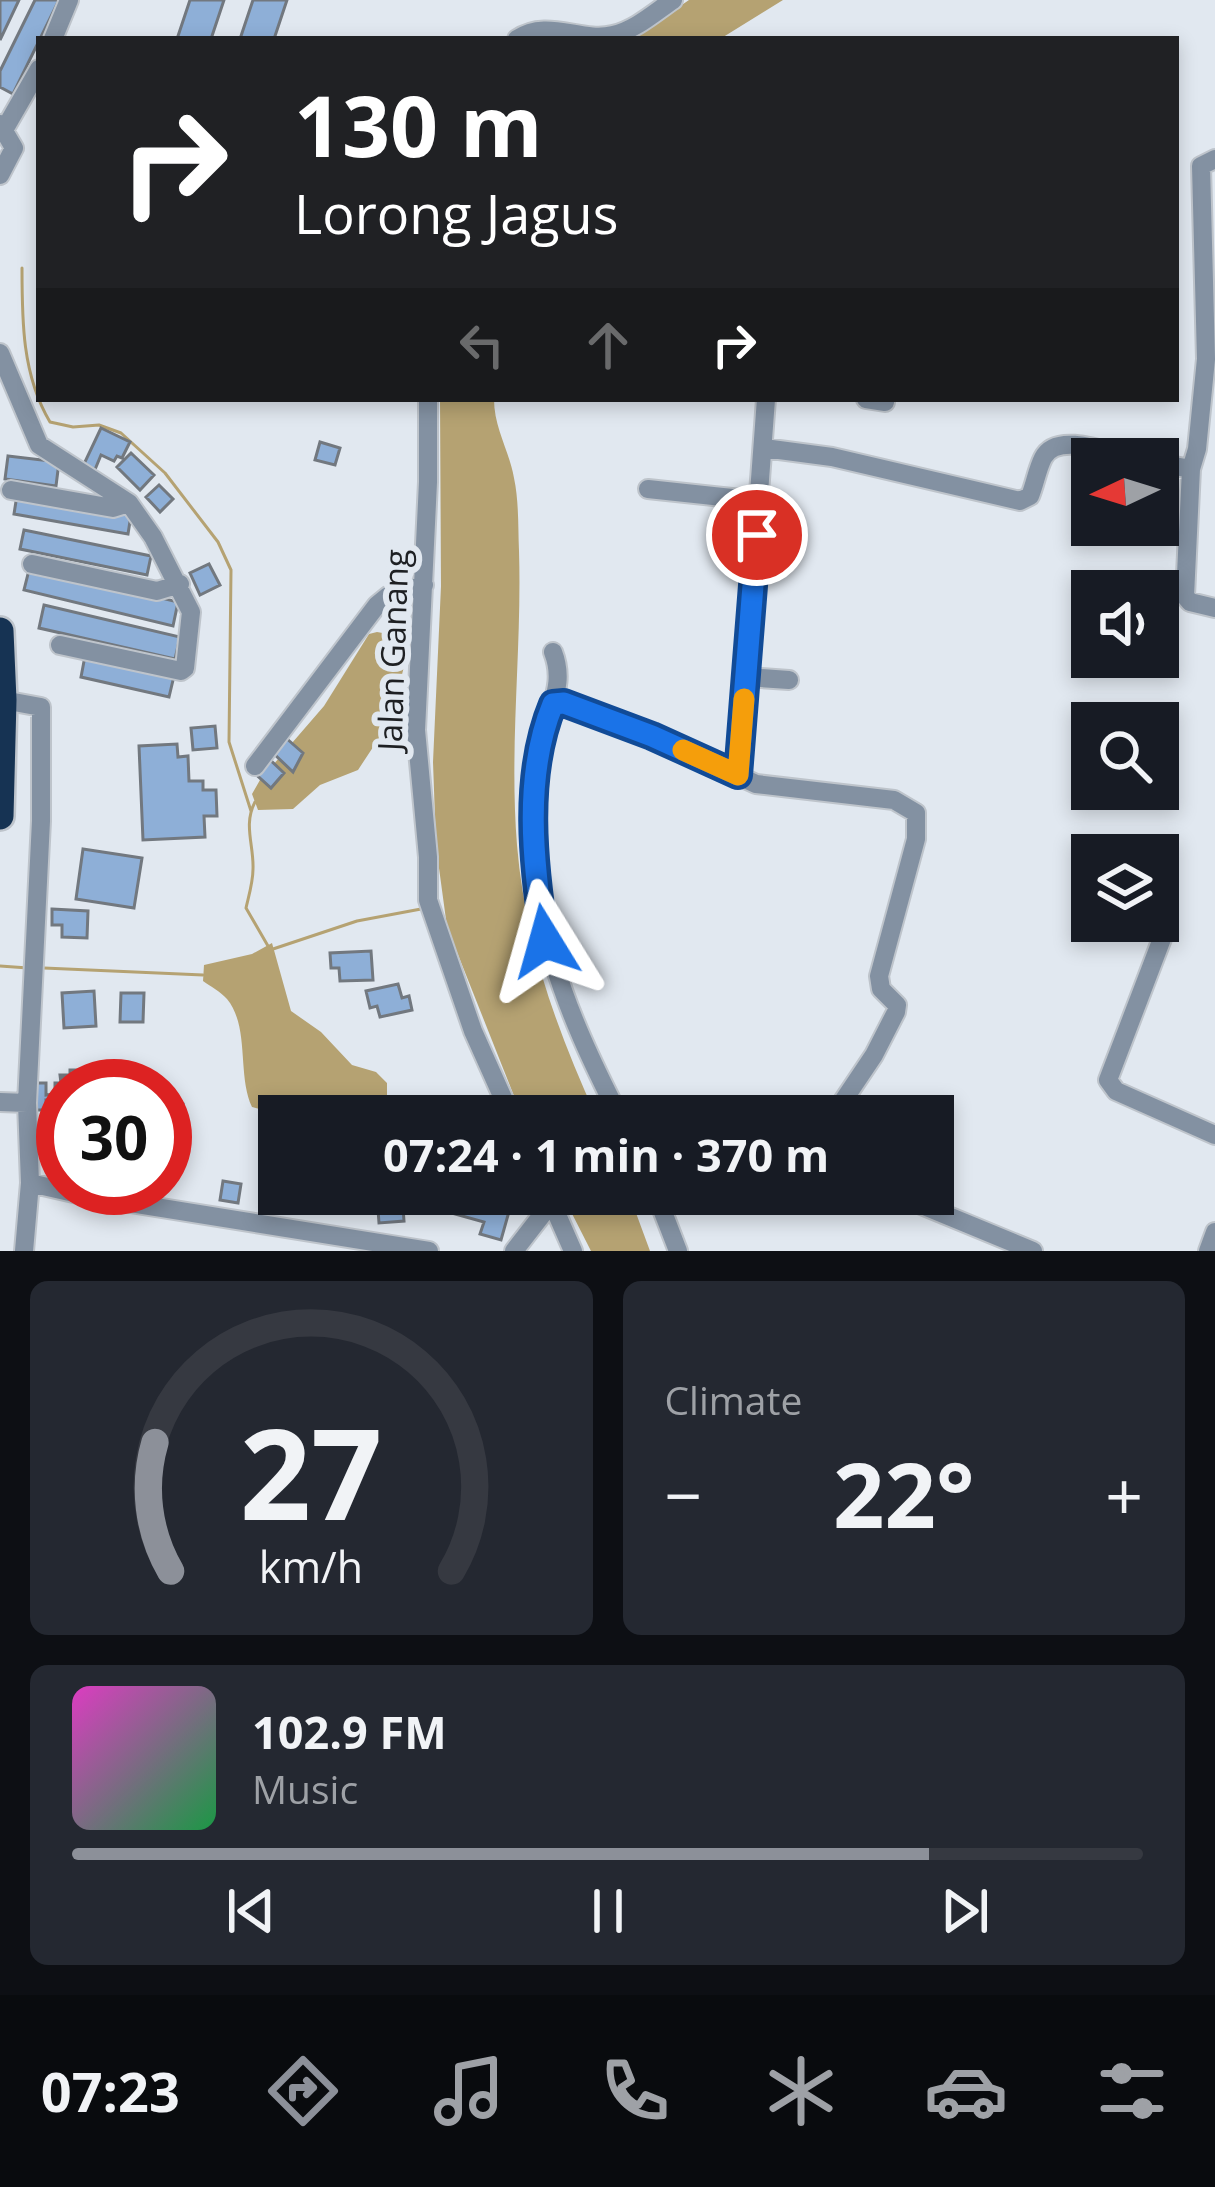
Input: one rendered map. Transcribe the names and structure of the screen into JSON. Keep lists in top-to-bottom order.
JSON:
{
  "streets": {
    "street": ["Jalan Ganang"]
  },
  "north": "left",
  "page": {
    "turn": ["130 m", "Lorong Jagus"],
    "limit": "30",
    "trip": "07:24 · 1 min · 370 m",
    "tile": "Climate",
    "heat": ["−", "22°", "+"],
    "song": ["102.9 FM", "Music"],
    "tabs": "07:23",
    "gauge": ["27", "km/h"]
  }
}
